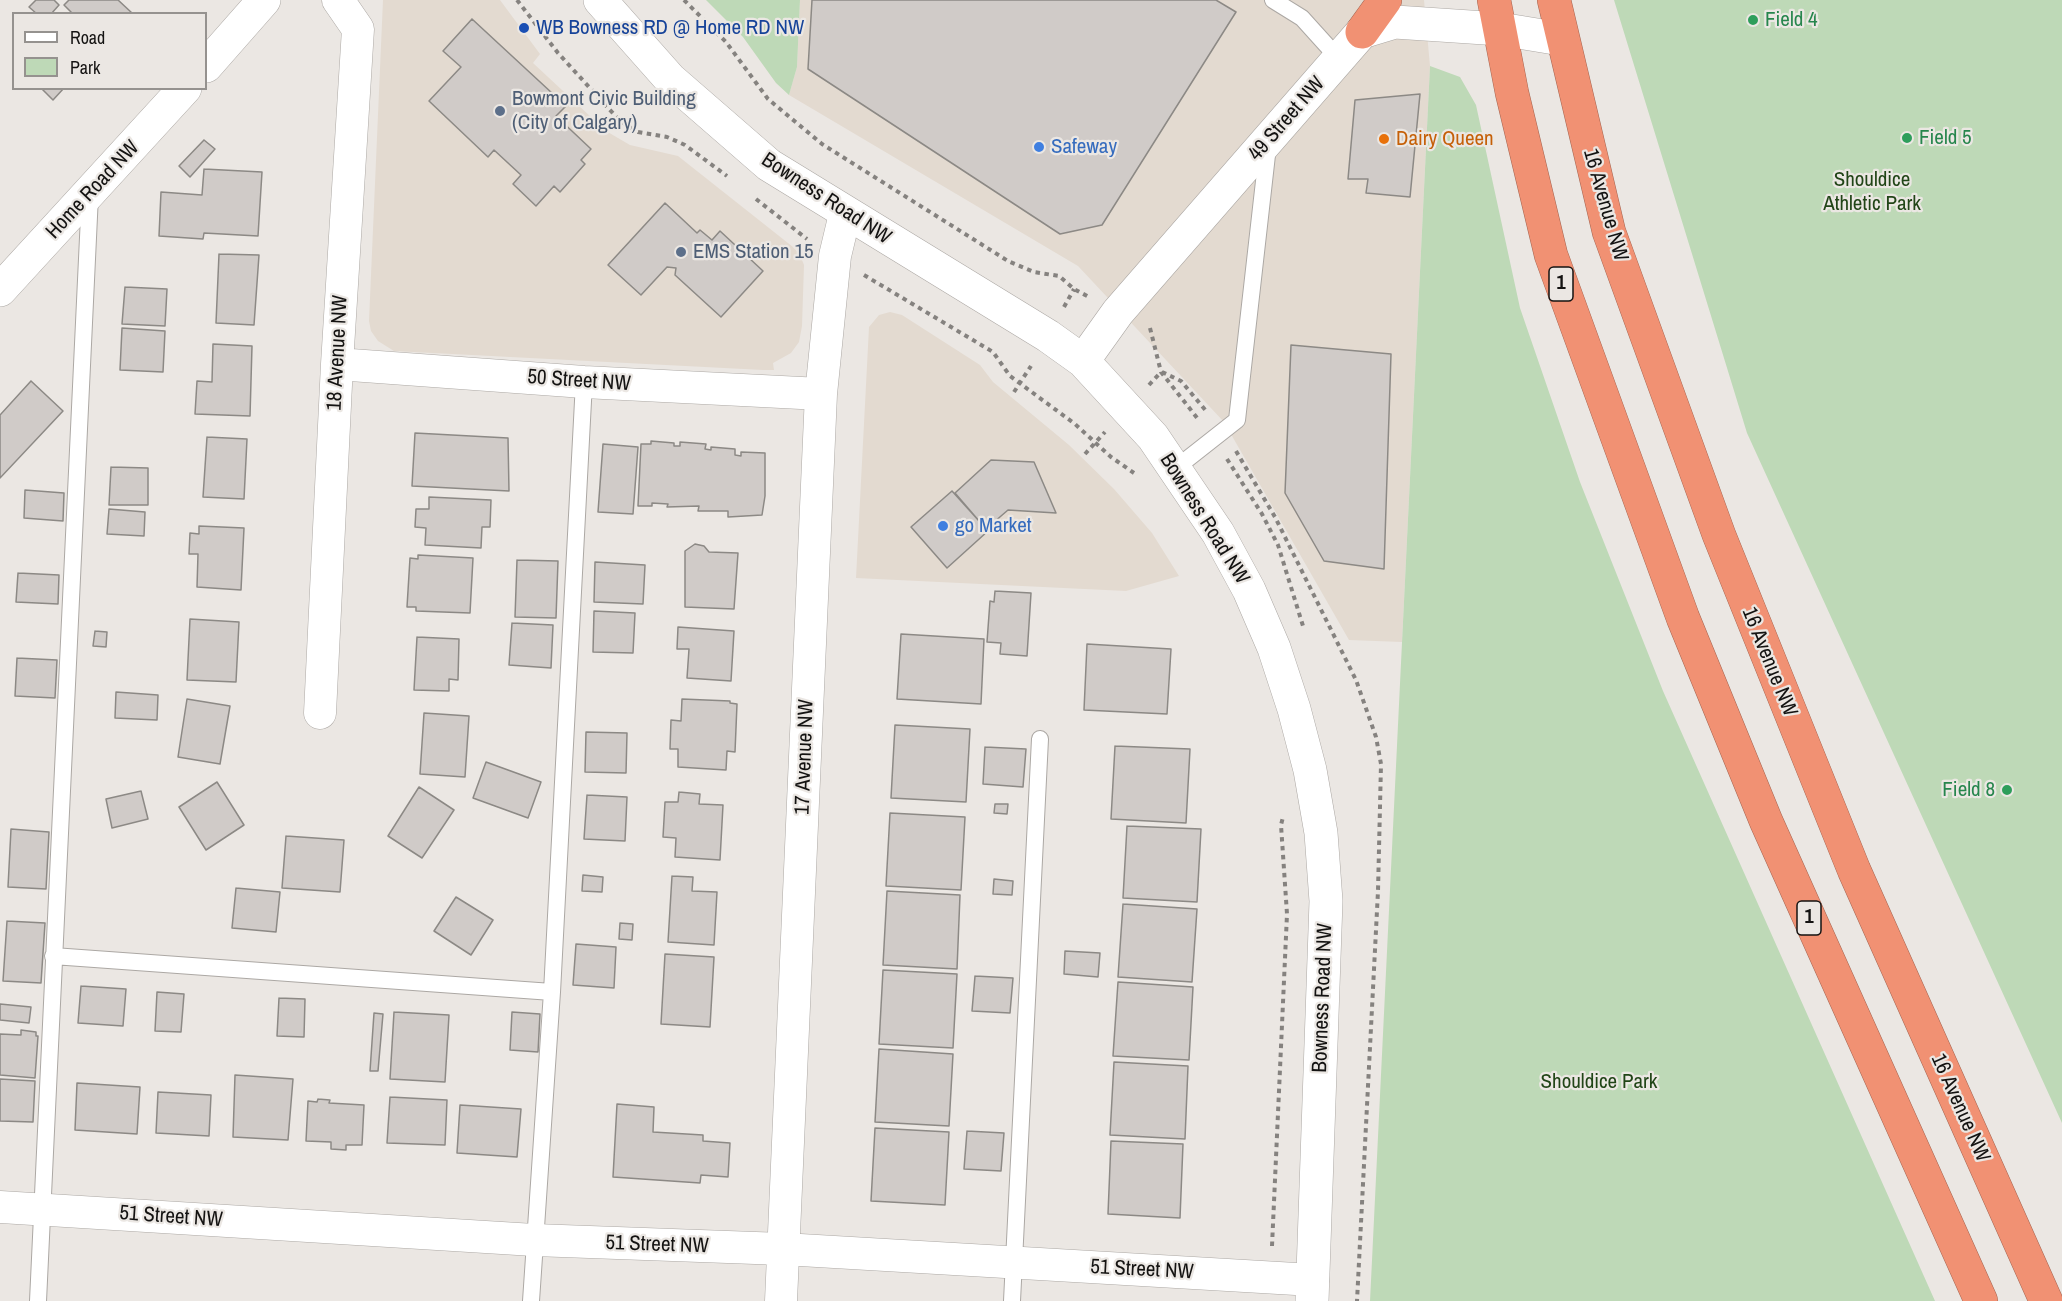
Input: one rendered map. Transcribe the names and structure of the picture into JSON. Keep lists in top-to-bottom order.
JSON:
{
  "streets": {
    "highway": ["16 Avenue NW", "1"],
    "street": [
      "49 Street NW",
      "Home Road NW",
      "Bowness Road NW",
      "18 Avenue NW",
      "50 Street NW",
      "17 Avenue NW",
      "51 Street NW"
    ]
  },
  "crossings": [
    ["49 Street NW", "Bowness Road NW"],
    ["Bowness Road NW", "17 Avenue NW"],
    ["Bowness Road NW", "51 Street NW"],
    ["18 Avenue NW", "50 Street NW"],
    ["50 Street NW", "17 Avenue NW"],
    ["17 Avenue NW", "51 Street NW"]
  ],
  "parks": ["Shouldice Athletic Park", "Shouldice Park"],
  "places": [
    "Field 4",
    "WB Bowness RD @ Home RD NW",
    "Bowmont Civic Building (City of Calgary)",
    "Field 5",
    "Dairy Queen",
    "Safeway",
    "EMS Station 15",
    "go Market",
    "Field 8"
  ],
  "legend": ["Road", "Park"]
}
